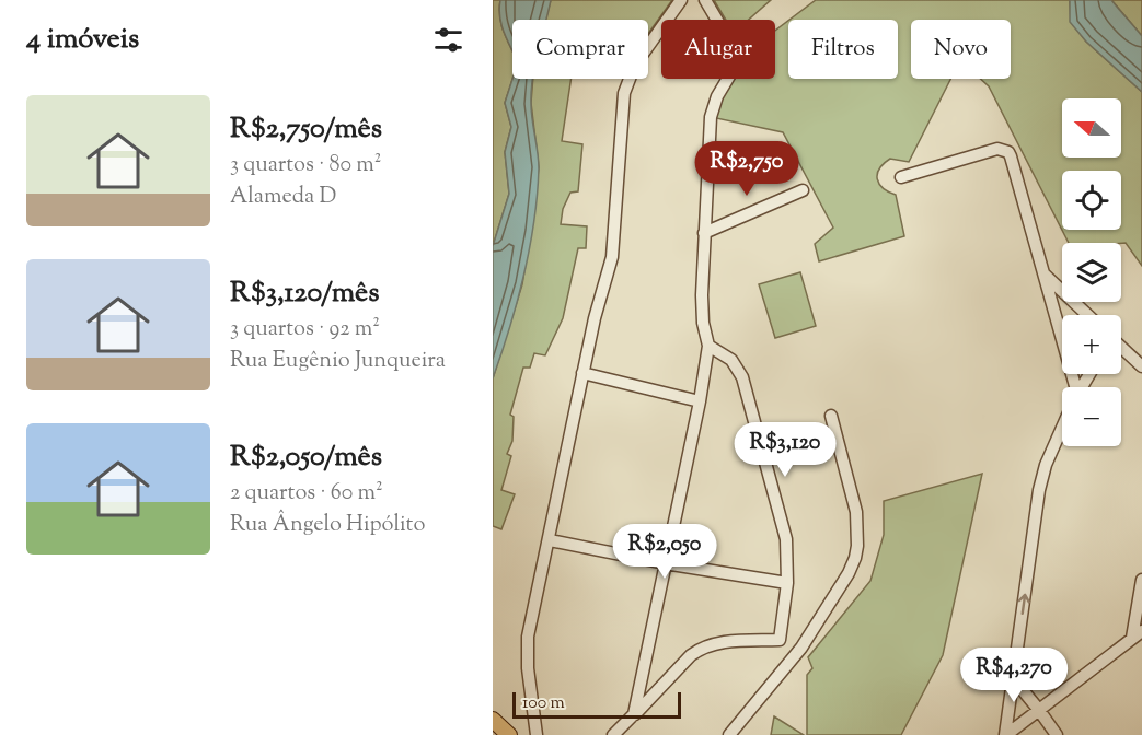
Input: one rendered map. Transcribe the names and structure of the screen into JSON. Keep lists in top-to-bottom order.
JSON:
{
  "scale_bar": "100 m",
  "north": "left",
  "page": {
    "heading": "4 imóveis",
    "chip": [
      "Comprar",
      "Alugar",
      "Filtros",
      "Novo"
    ],
    "list": [
      {
        "name": "R$2,750/mês",
        "note": "3 quartos · 80 m² · Alameda D"
      },
      {
        "name": "R$3,120/mês",
        "note": "3 quartos · 92 m² · Rua Eugênio Junqueira"
      },
      {
        "name": "R$2,050/mês",
        "note": "2 quartos · 60 m² · Rua Ângelo Hipólito"
      }
    ],
    "map_buttons": ["+", "−"],
    "price": [
      "R$2,750",
      "R$3,120",
      "R$2,050",
      "R$4,270"
    ],
    "scale": "100 m"
  }
}
